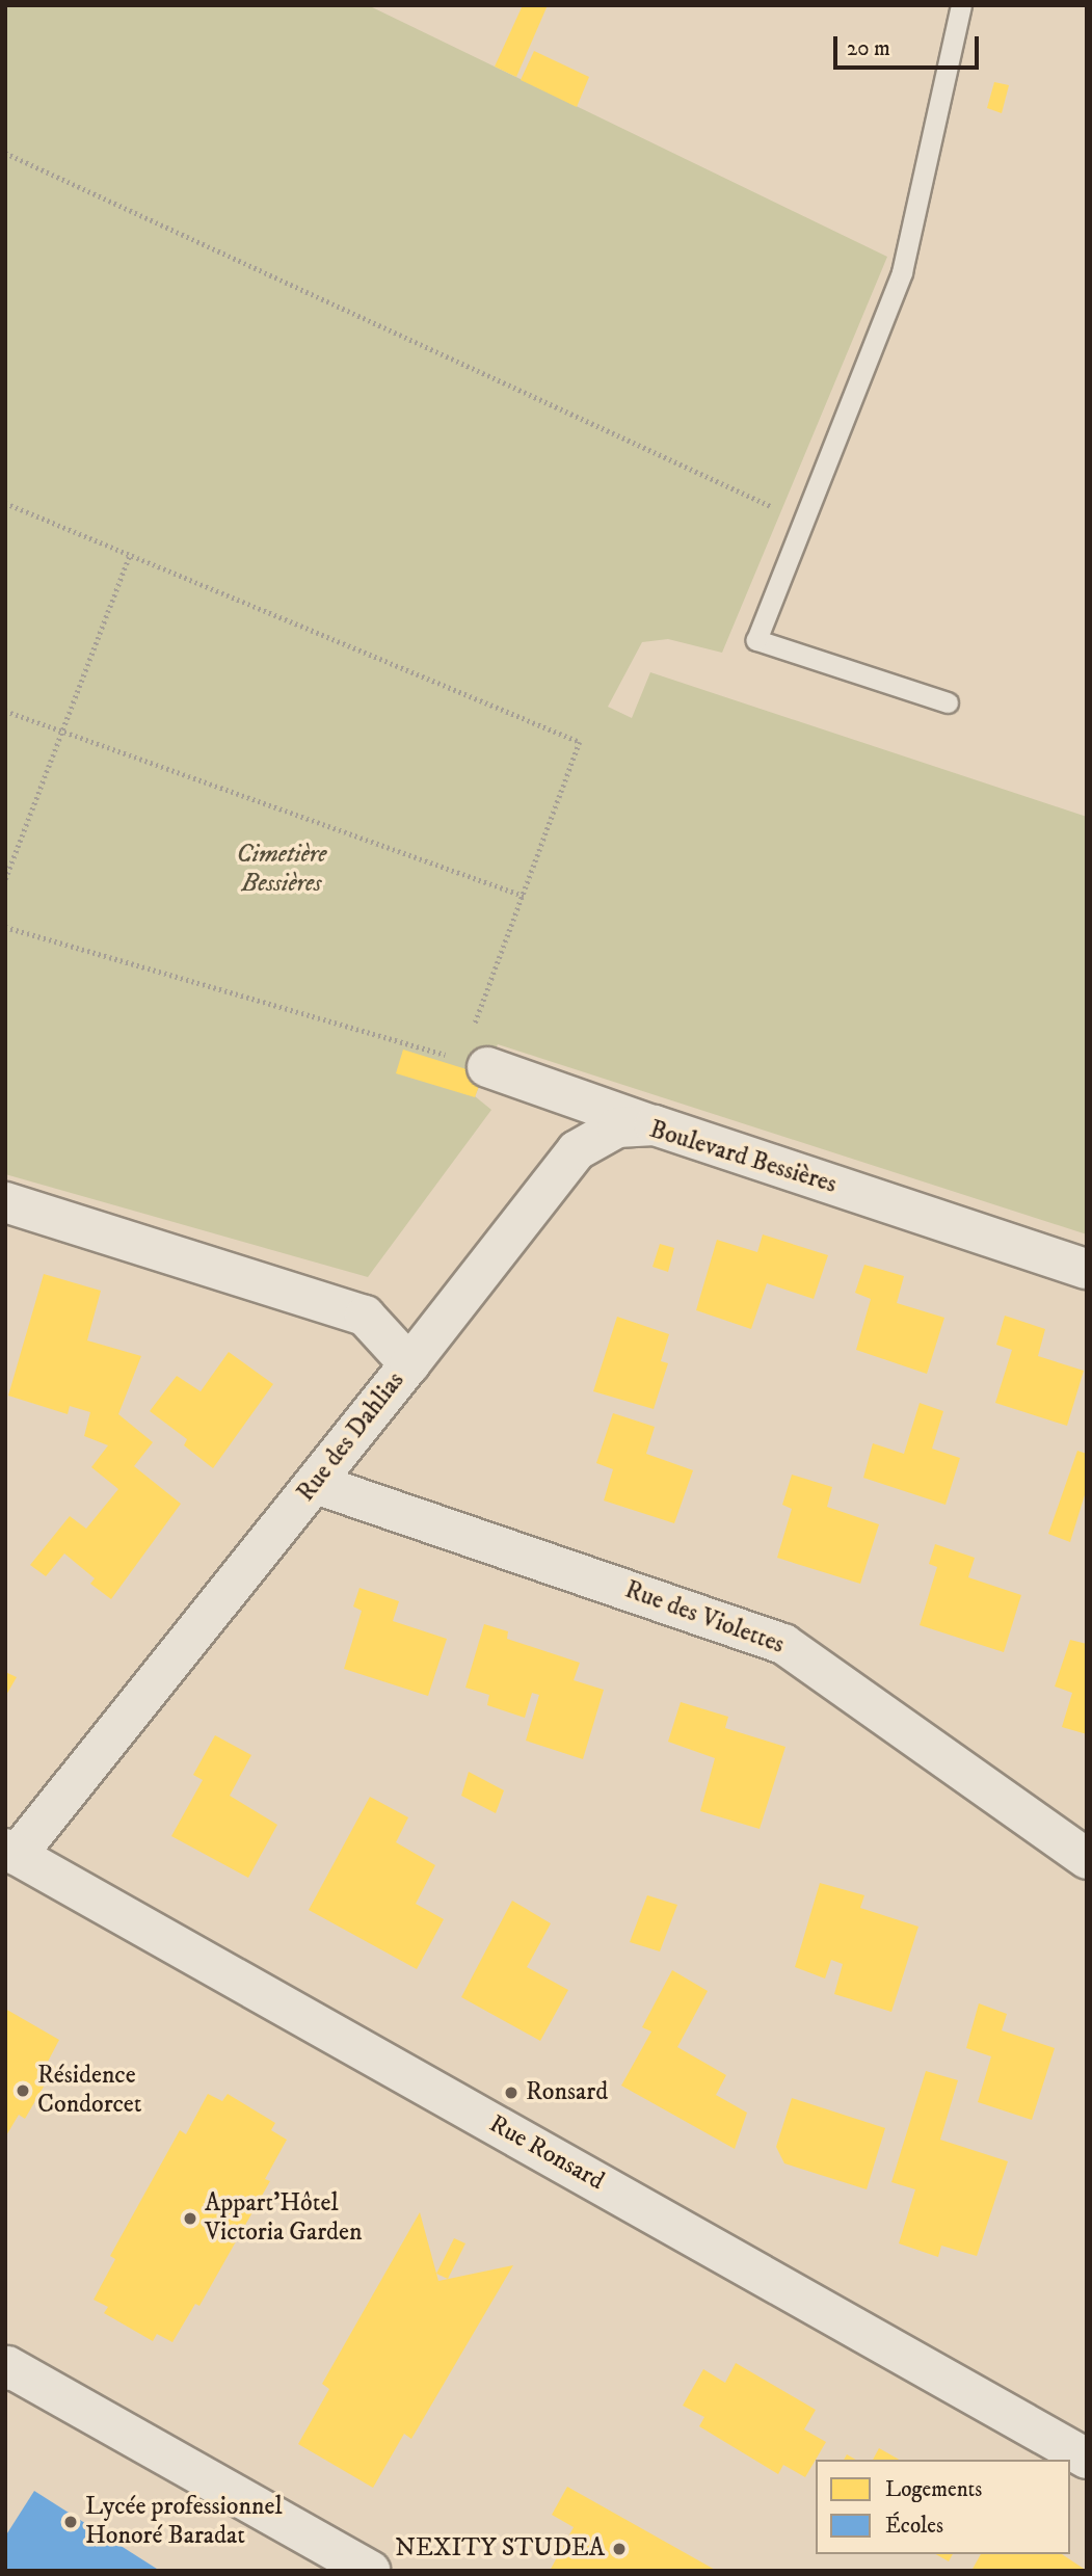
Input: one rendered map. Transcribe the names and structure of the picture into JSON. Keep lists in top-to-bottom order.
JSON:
{
  "streets": {
    "street": [
      "Boulevard Bessières",
      "Rue des Dahlias",
      "Rue des Violettes",
      "Rue Ronsard"
    ]
  },
  "crossings": [
    ["Boulevard Bessières", "Rue des Dahlias"],
    ["Rue des Dahlias", "Rue des Violettes"],
    ["Rue des Dahlias", "Rue Ronsard"]
  ],
  "parks": ["Cimetière Bessières"],
  "places": [
    "Résidence Condorcet",
    "Ronsard",
    "Appart'Hôtel Victoria Garden",
    "Lycée professionnel Honoré Baradat",
    "NEXITY STUDEA"
  ],
  "legend": ["Logements", "Écoles"],
  "scale_bar": "20 m"
}
